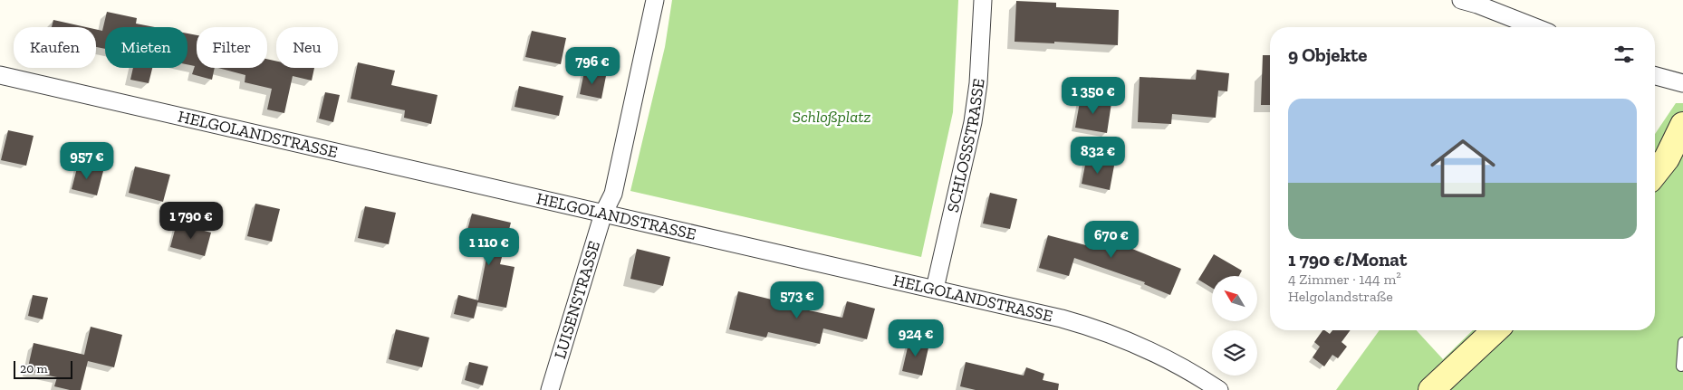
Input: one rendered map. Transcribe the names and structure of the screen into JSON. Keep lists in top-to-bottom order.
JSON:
{
  "streets": {
    "street": ["HELGOLANDSTRASSE", "SCHLOSSSTRASSE", "LUISENSTRASSE"]
  },
  "crossings": [
    ["HELGOLANDSTRASSE", "SCHLOSSSTRASSE"],
    ["HELGOLANDSTRASSE", "LUISENSTRASSE"]
  ],
  "parks": ["Schloßplatz"],
  "scale_bar": "20 m",
  "north": "top left",
  "page": {
    "chip": [
      "Kaufen",
      "Mieten",
      "Filter",
      "Neu"
    ],
    "heading": "9 Objekte",
    "price": [
      "796 €",
      "1 350 €",
      "832 €",
      "957 €",
      "1 790 €",
      "670 €",
      "1 110 €",
      "573 €",
      "924 €"
    ],
    "list": [
      {
        "name": "1 790 €/Monat",
        "note": "4 Zimmer · 144 m² · Helgolandstraße"
      }
    ],
    "scale": "20 m"
  }
}
